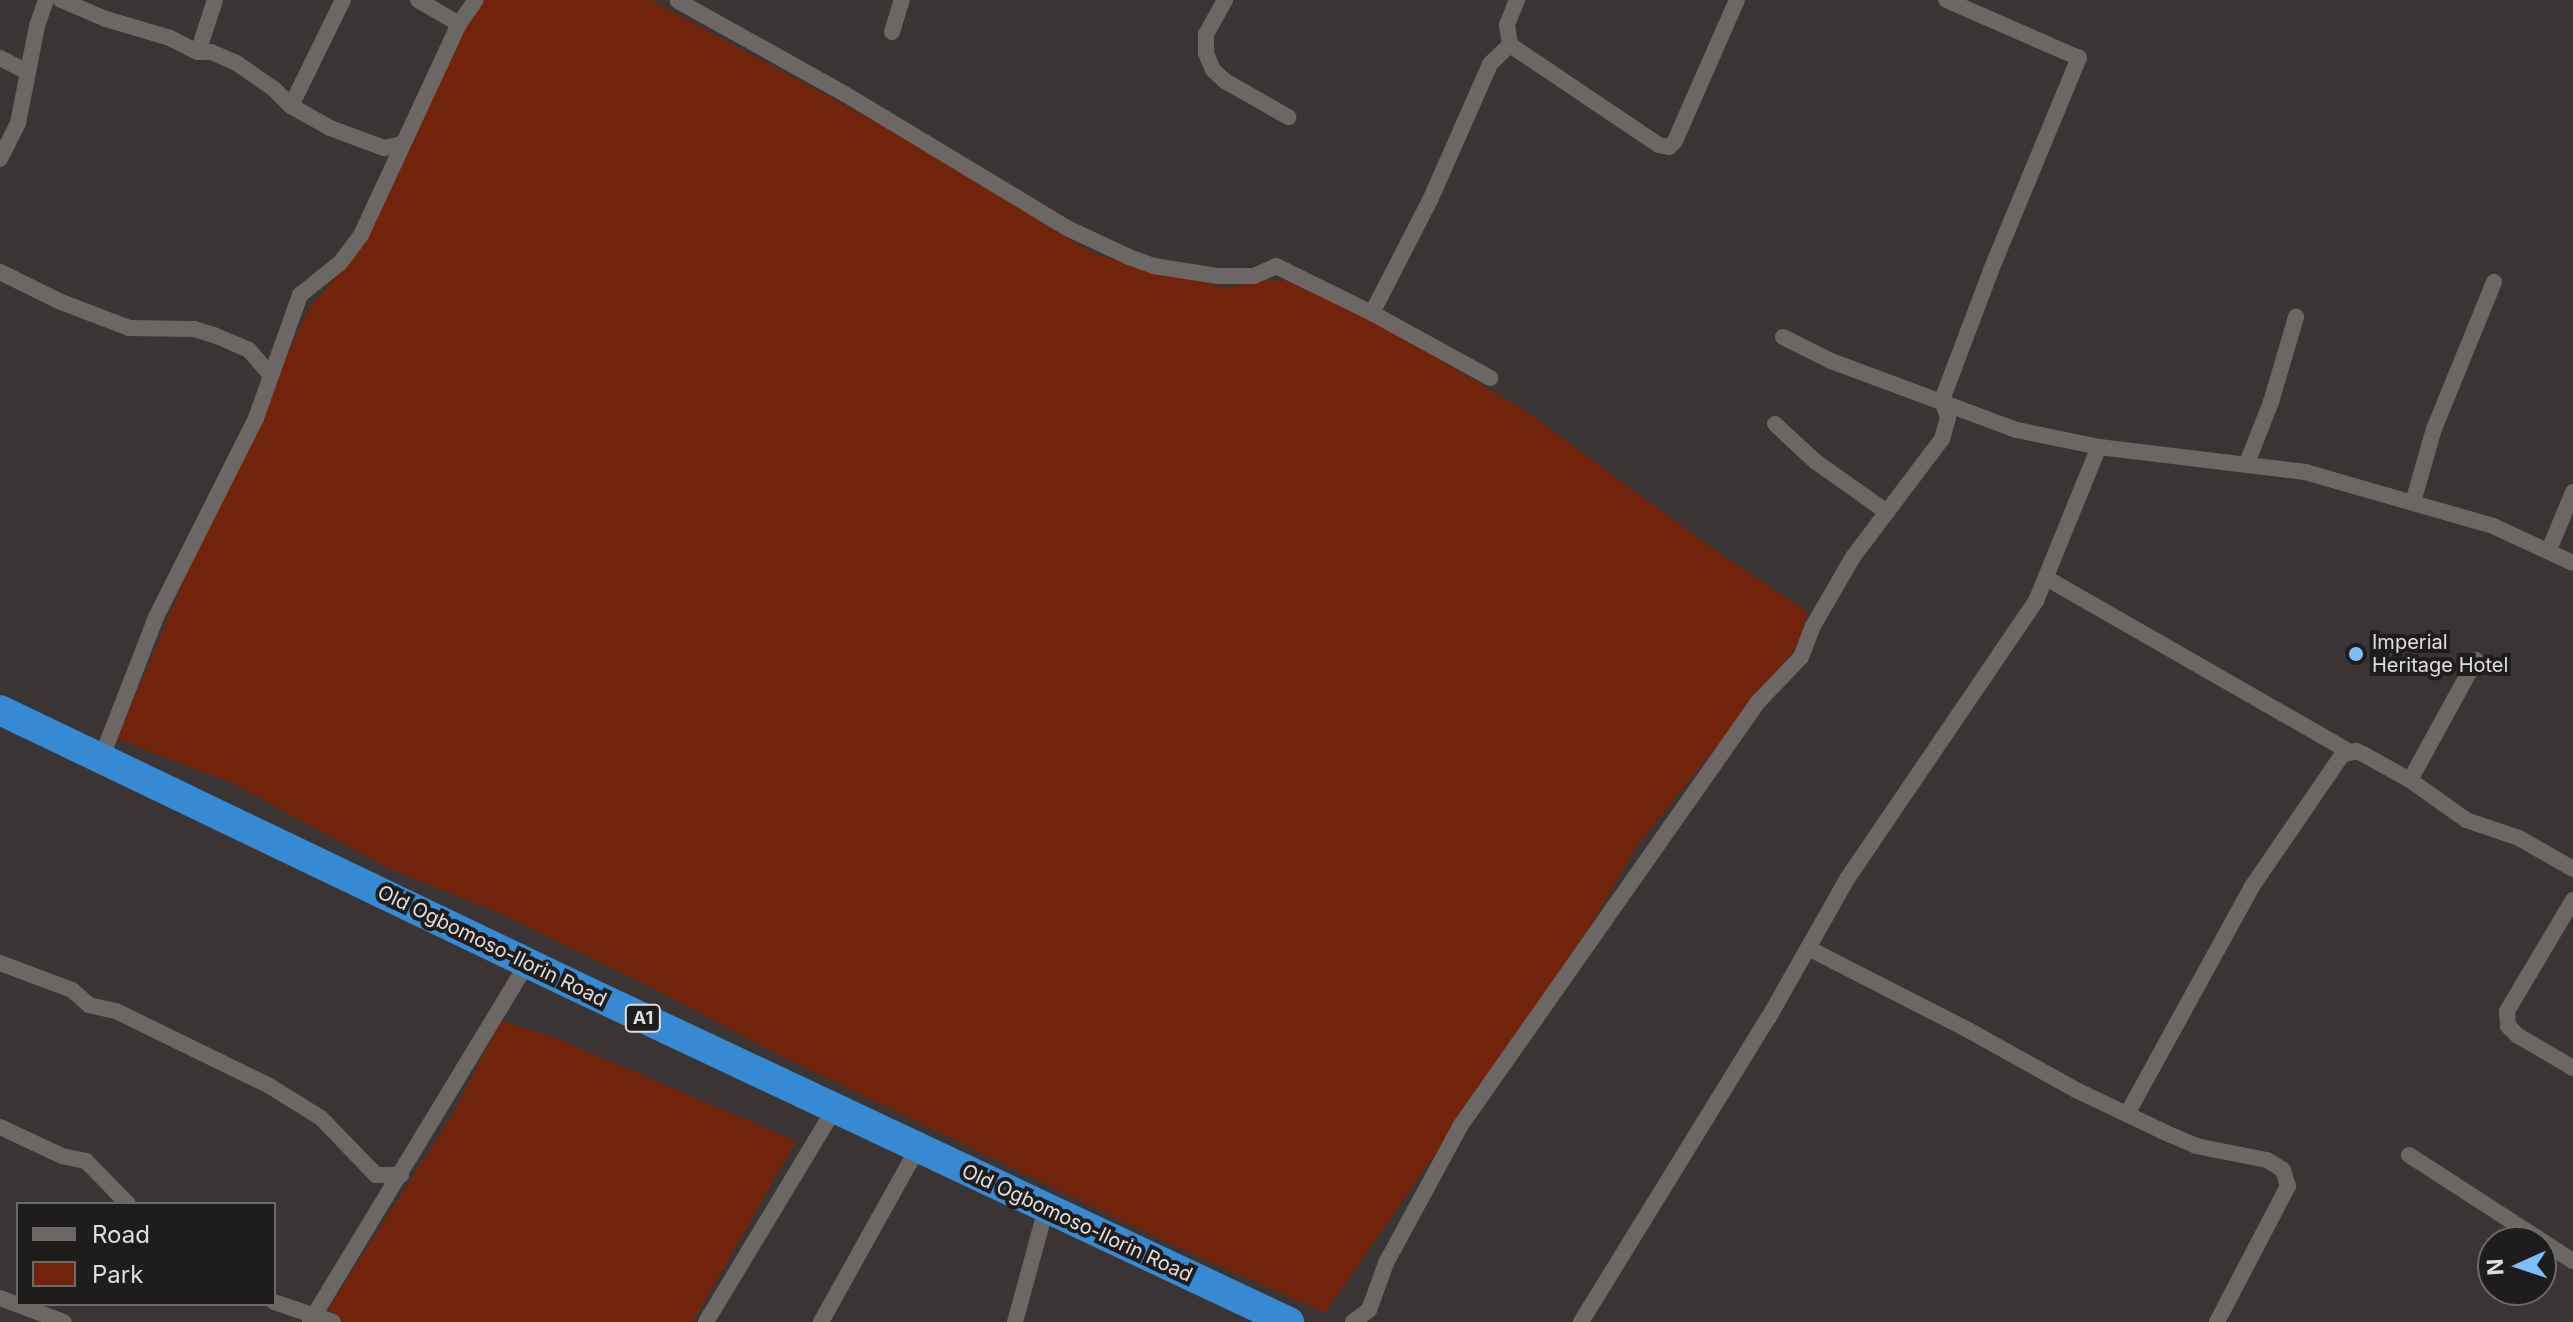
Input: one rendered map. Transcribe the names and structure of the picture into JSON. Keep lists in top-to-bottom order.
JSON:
{
  "streets": {
    "highway": ["Old Ogbomoso-Ilorin Road", "A1"]
  },
  "places": ["Imperial Heritage Hotel"],
  "legend": ["Road", "Park"],
  "north": "left"
}
